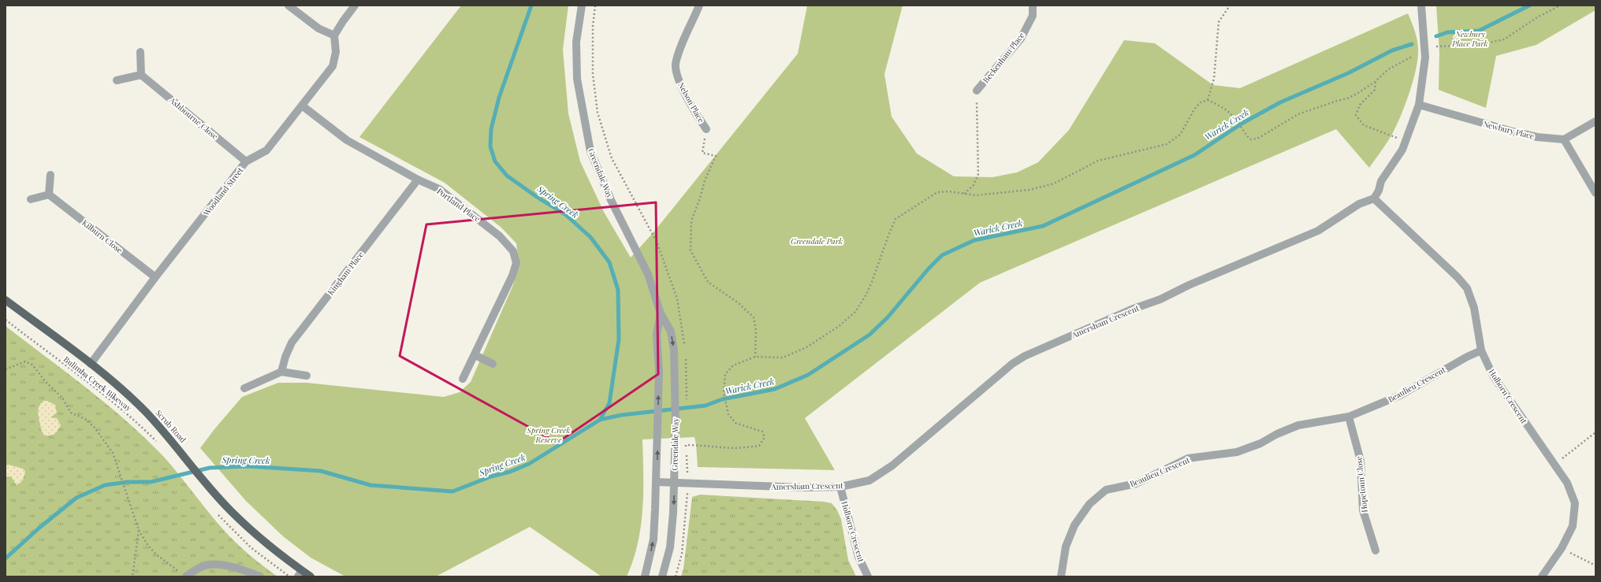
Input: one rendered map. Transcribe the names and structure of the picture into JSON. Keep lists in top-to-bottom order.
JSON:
{
  "streets": {
    "main road": ["Scrub Road"],
    "street": [
      "Beckenham Place",
      "Nelson Place",
      "Ashbourne Close",
      "Newbury Place",
      "Greendale Way",
      "Woodland Street",
      "Portland Place",
      "Kilburn Close",
      "Kingham Place",
      "Amersham Crescent",
      "Beaulieu Crescent",
      "Holborn Crescent",
      "Hopetoun Close"
    ],
    "path": ["Bulimba Creek Bikeway"]
  },
  "crossings": [
    ["Ashbourne Close", "Woodland Street"],
    ["Greendale Way", "Amersham Crescent"],
    ["Woodland Street", "Portland Place"],
    ["Woodland Street", "Kilburn Close"],
    ["Woodland Street", "Scrub Road"],
    ["Portland Place", "Kingham Place"],
    ["Amersham Crescent", "Holborn Crescent"],
    ["Beaulieu Crescent", "Holborn Crescent"],
    ["Beaulieu Crescent", "Hopetoun Close"]
  ],
  "water": ["Warick Creek", "Spring Creek"],
  "parks": ["Newbury Place Park", "Greendale Park", "Spring Creek Reserve"]
}
